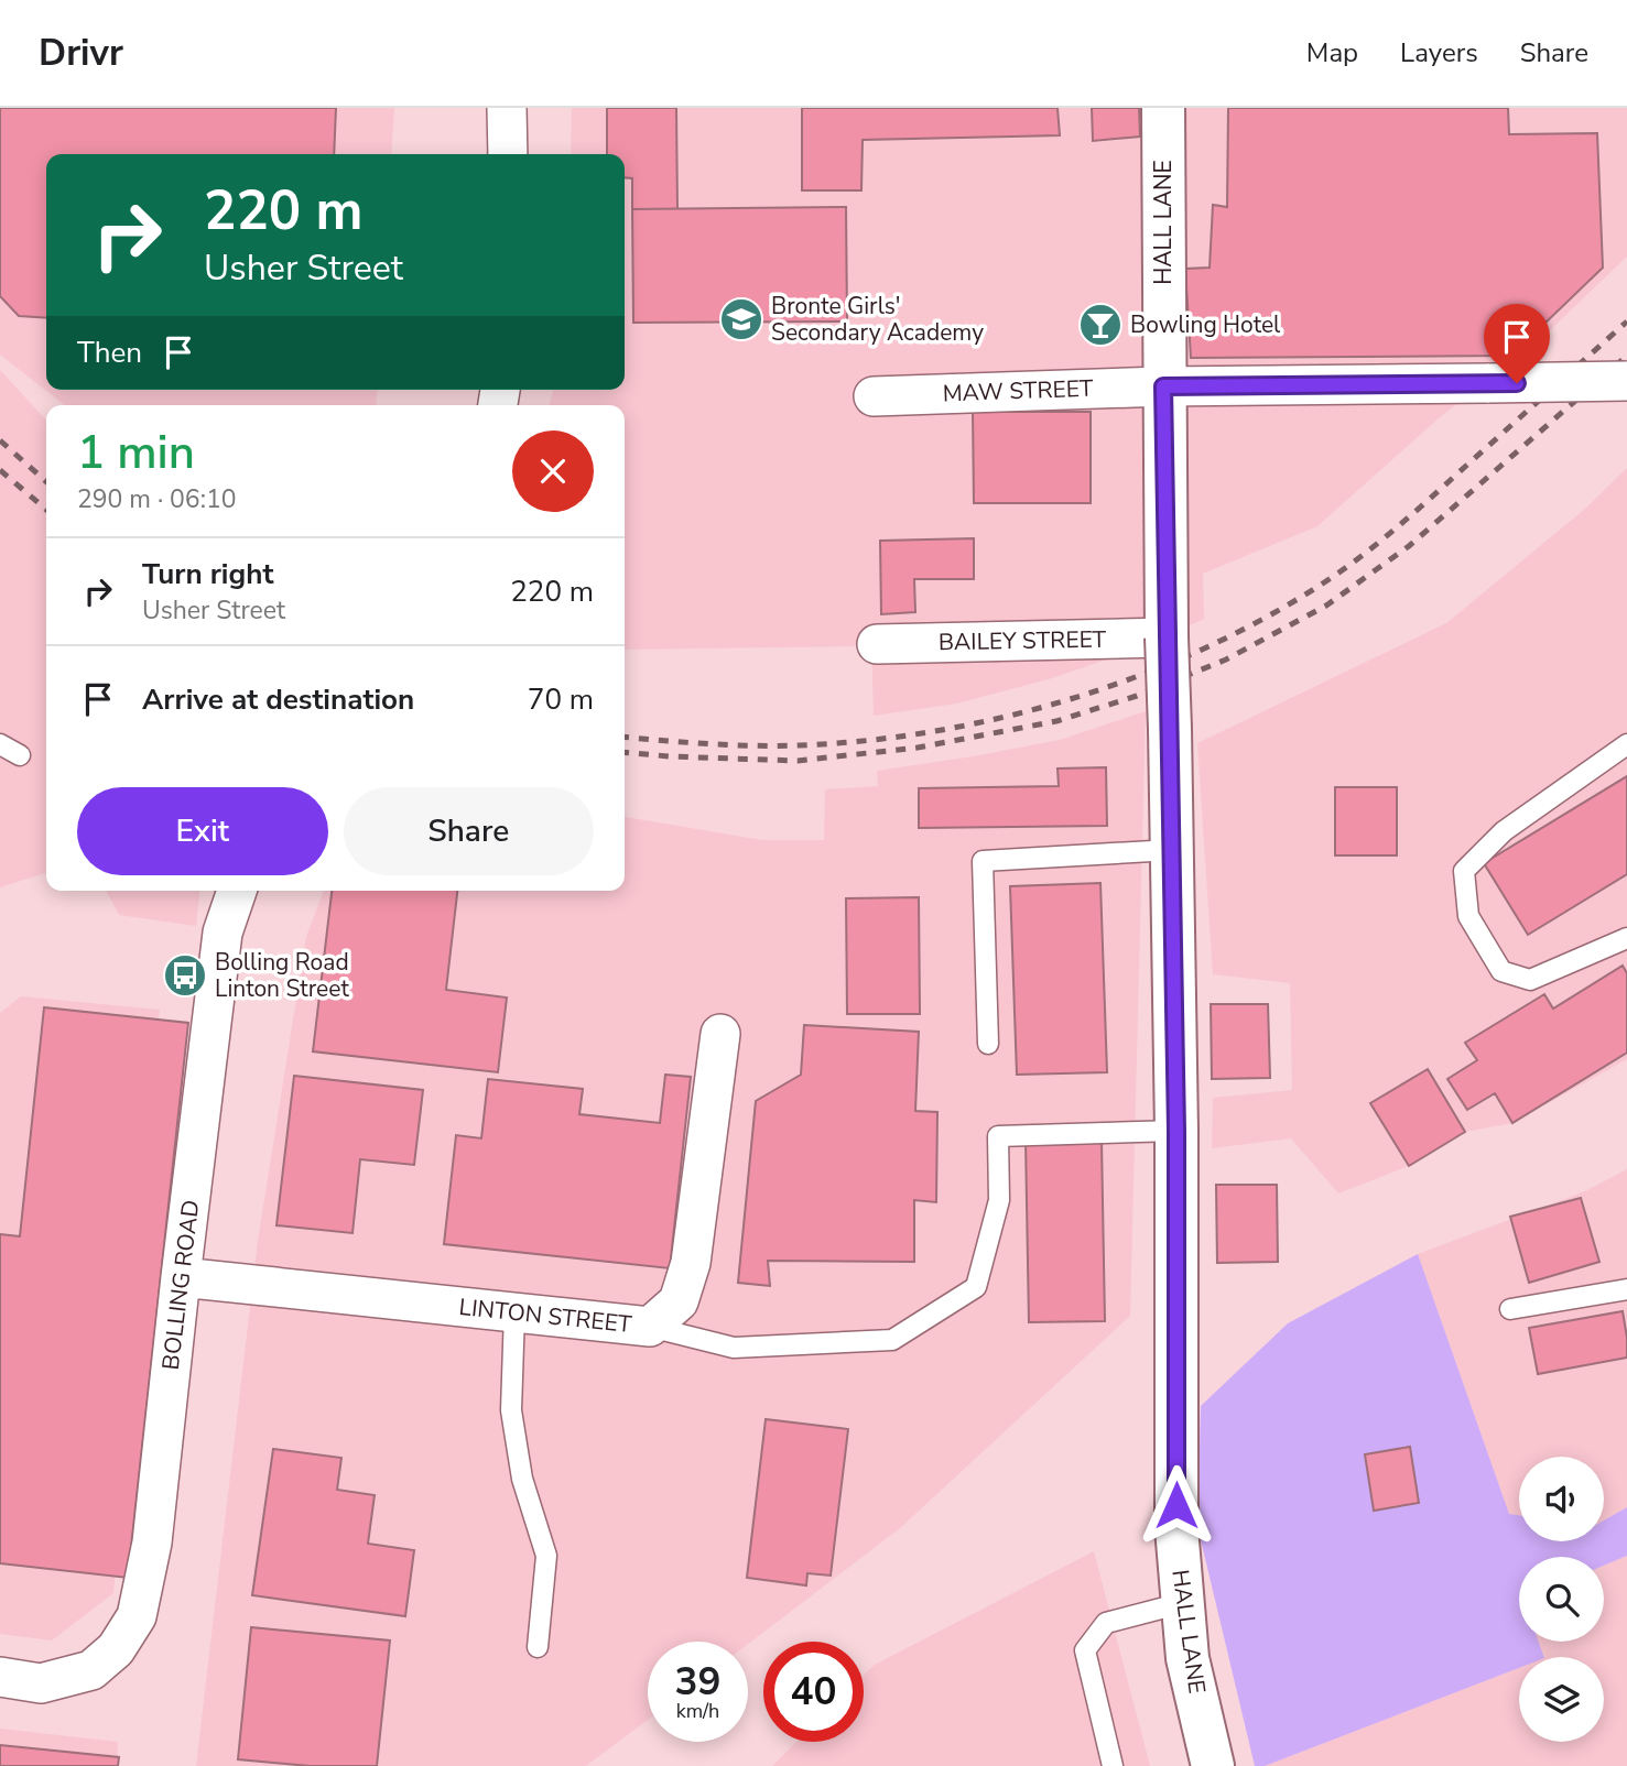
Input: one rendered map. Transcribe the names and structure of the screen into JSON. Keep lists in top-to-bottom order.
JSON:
{
  "streets": {
    "street": [
      "HALL LANE",
      "MAW STREET",
      "BAILEY STREET",
      "BOLLING ROAD",
      "LINTON STREET"
    ]
  },
  "crossings": [
    ["HALL LANE", "MAW STREET"],
    ["HALL LANE", "BAILEY STREET"],
    ["BOLLING ROAD", "LINTON STREET"]
  ],
  "places": {
    "school or university": ["Bronte Girls' Secondary Academy"],
    "bar": ["Bowling Hotel"],
    "bus stop": ["Bolling Road Linton Street"]
  },
  "page": {
    "header": "Drivr",
    "nav": ["Map", "Layers", "Share"],
    "turn": ["220 m", "Usher Street"],
    "then": "Then",
    "heading": ["1 min", "290 m · 06:10"],
    "list": [
      {
        "name": "Turn right",
        "note": "Usher Street",
        "value": "220 m"
      },
      {
        "name": "Arrive at destination",
        "value": "70 m"
      }
    ],
    "buttons": ["Exit", "Share"],
    "speed": "39 km/h",
    "limit": "40"
  }
}
